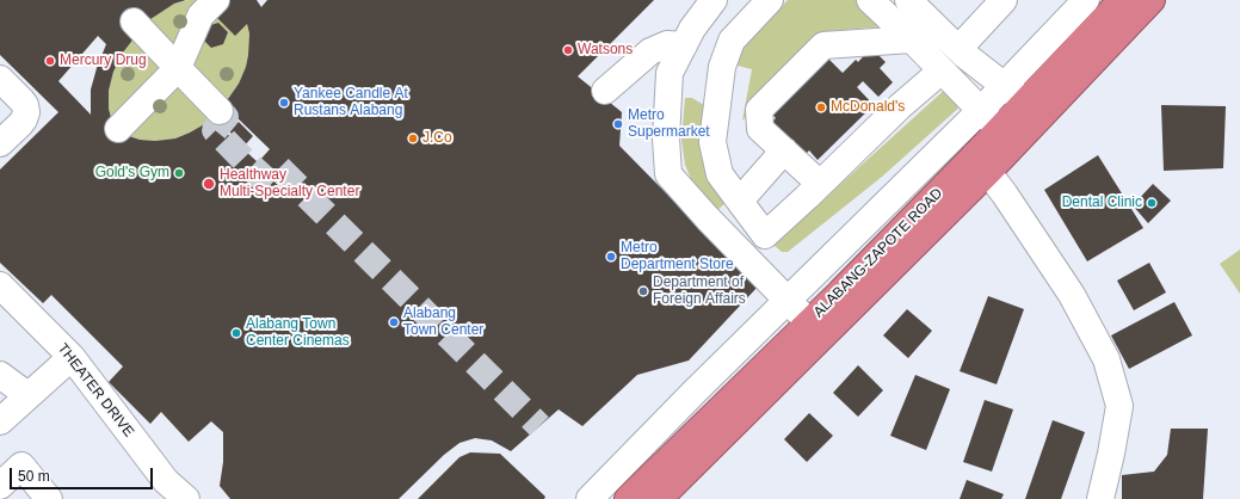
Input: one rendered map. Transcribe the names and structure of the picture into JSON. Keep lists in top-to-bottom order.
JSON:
{
  "streets": {
    "highway": ["ALABANG-ZAPOTE ROAD"],
    "street": ["THEATER DRIVE"]
  },
  "places": [
    "Watsons",
    "Mercury Drug",
    "Yankee Candle At Rustans Alabang",
    "McDonald's",
    "Metro Supermarket",
    "J.Co",
    "Gold's Gym",
    "Healthway Multi-Specialty Center",
    "Dental Clinic",
    "Metro Department Store",
    "Department of Foreign Affairs",
    "Alabang Town Center",
    "Alabang Town Center Cinemas"
  ],
  "scale_bar": "50 m"
}
